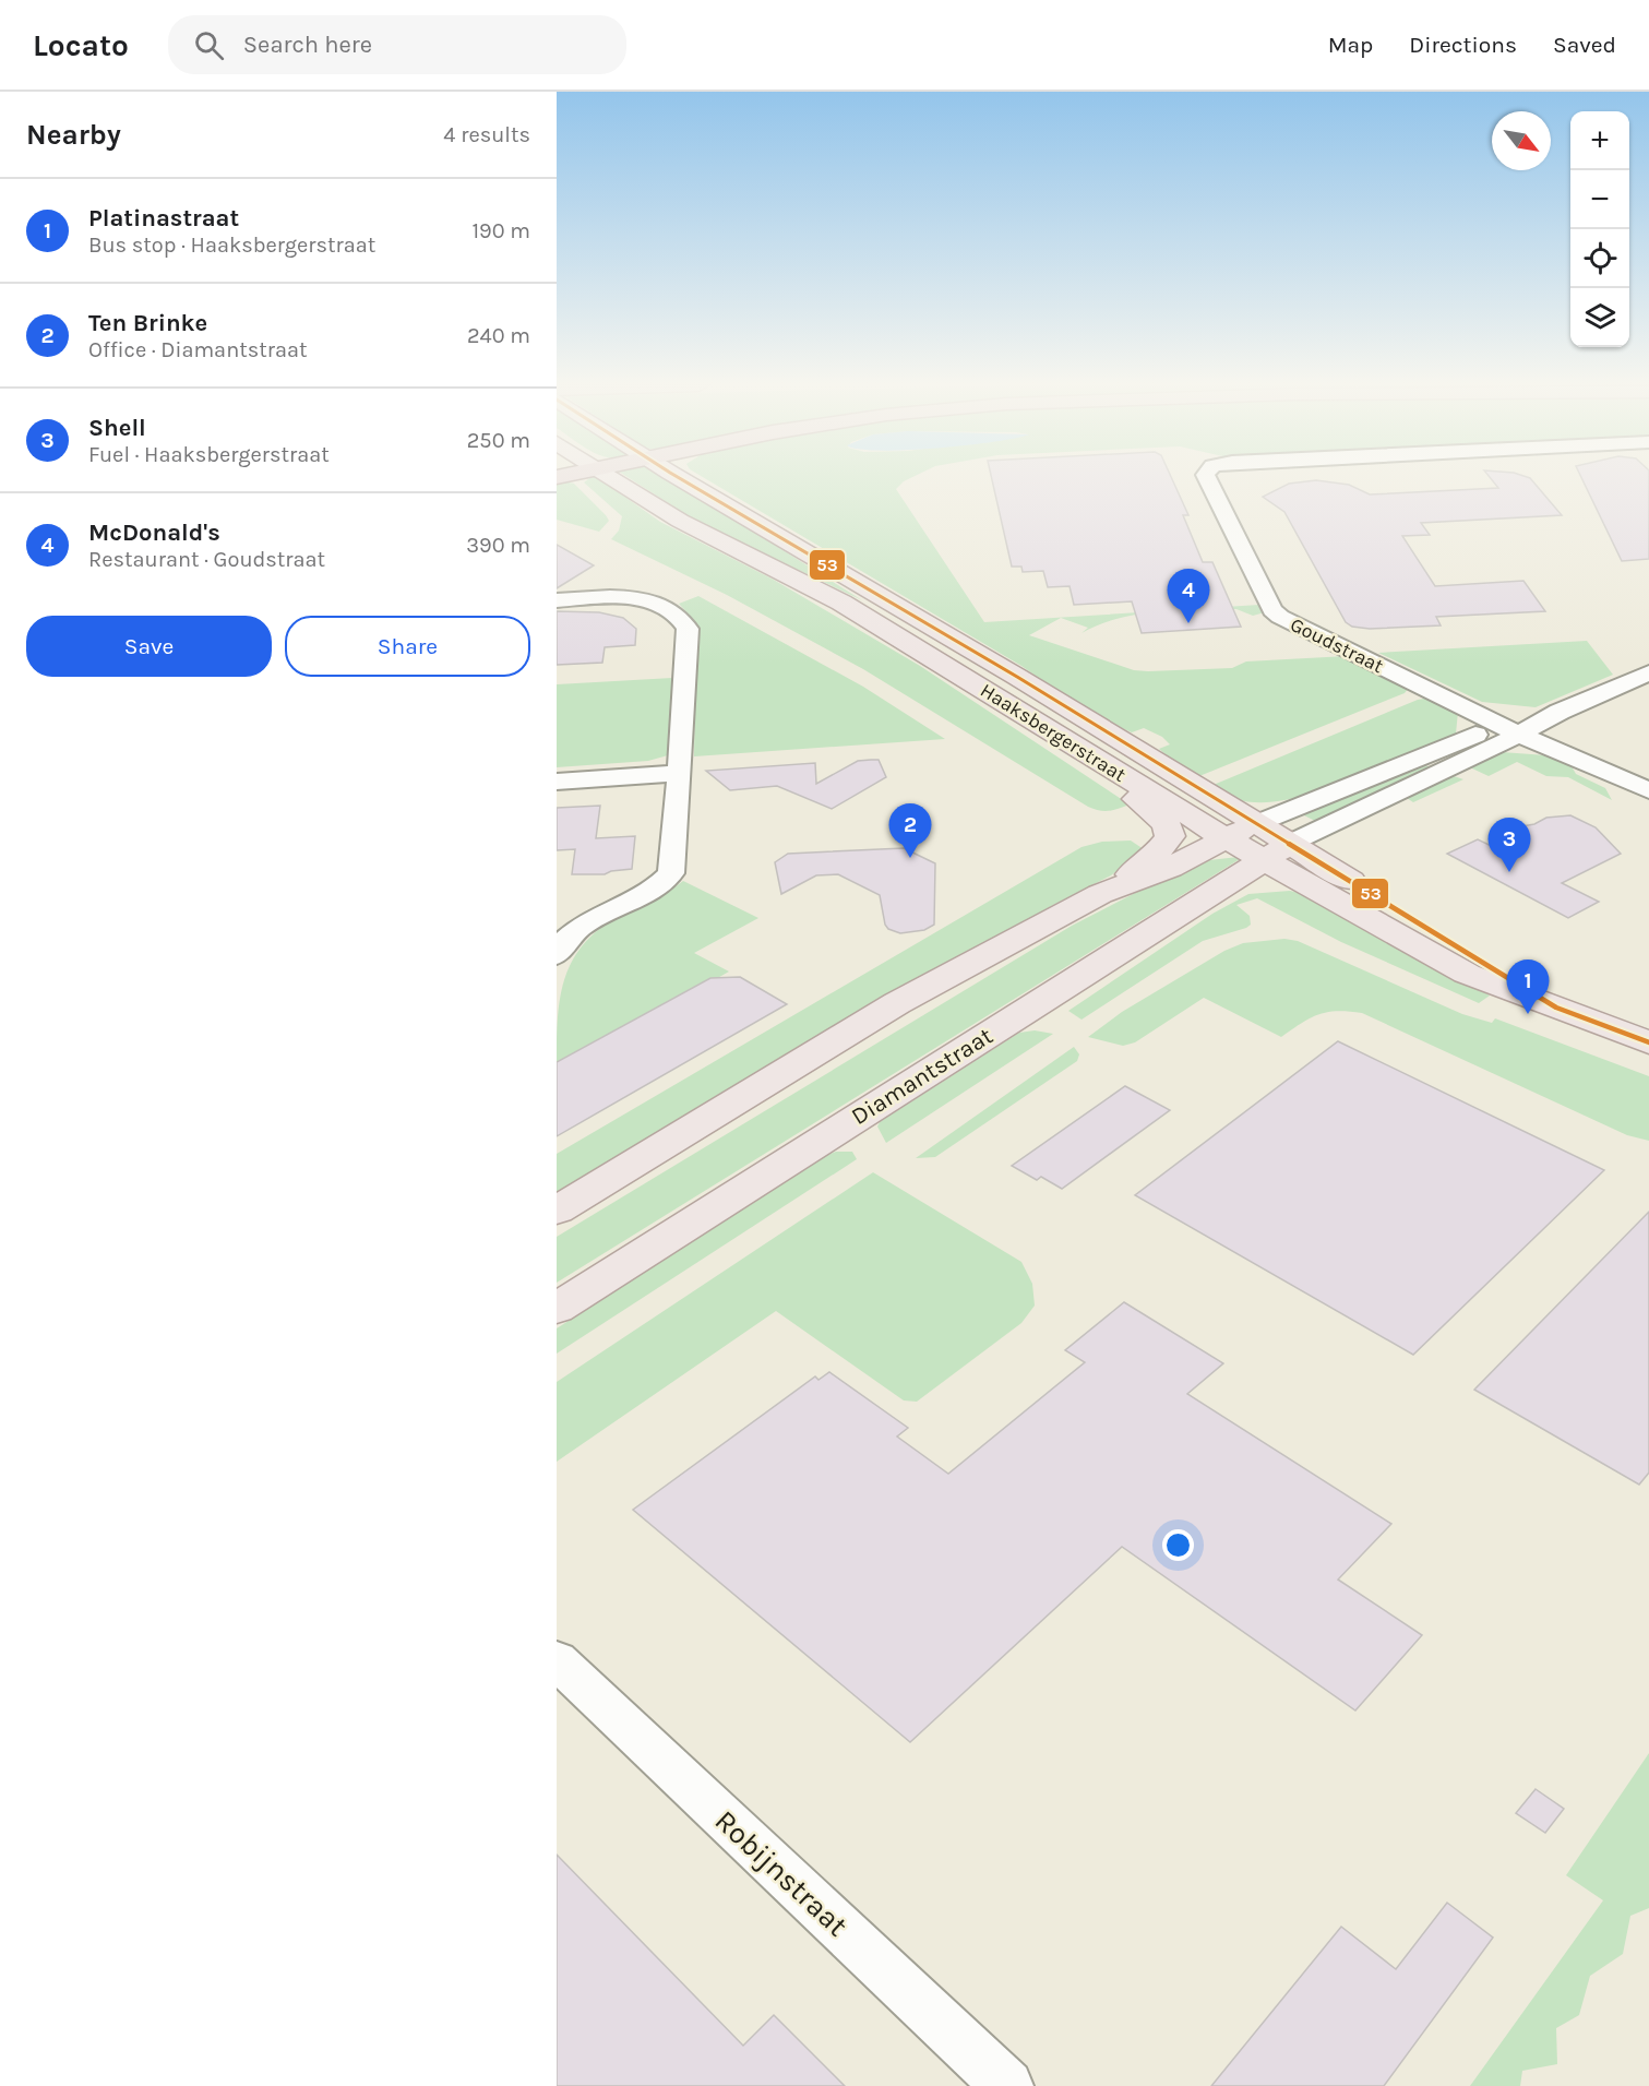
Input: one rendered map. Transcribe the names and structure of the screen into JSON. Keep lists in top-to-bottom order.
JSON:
{
  "streets": {
    "main road": ["Haaksbergerstraat", "Diamantstraat"],
    "street": ["Goudstraat", "Robijnstraat"]
  },
  "crossings": [
    ["Haaksbergerstraat", "Diamantstraat"]
  ],
  "lines": ["transit line 53"],
  "north": "bottom right",
  "page": {
    "header": "Locato",
    "search": "Search here",
    "nav": ["Map", "Directions", "Saved"],
    "heading": ["Nearby", "4 results"],
    "map_buttons": ["+", "−"],
    "list": [
      {
        "mark": "1",
        "name": "Platinastraat",
        "note": "Bus stop · Haaksbergerstraat",
        "value": "190 m"
      },
      {
        "mark": "2",
        "name": "Ten Brinke",
        "note": "Office · Diamantstraat",
        "value": "240 m"
      },
      {
        "mark": "3",
        "name": "Shell",
        "note": "Fuel · Haaksbergerstraat",
        "value": "250 m"
      },
      {
        "mark": "4",
        "name": "McDonald's",
        "note": "Restaurant · Goudstraat",
        "value": "390 m"
      }
    ],
    "pins": [
      "4",
      "2",
      "3",
      "1"
    ],
    "buttons": ["Save", "Share"]
  }
}
